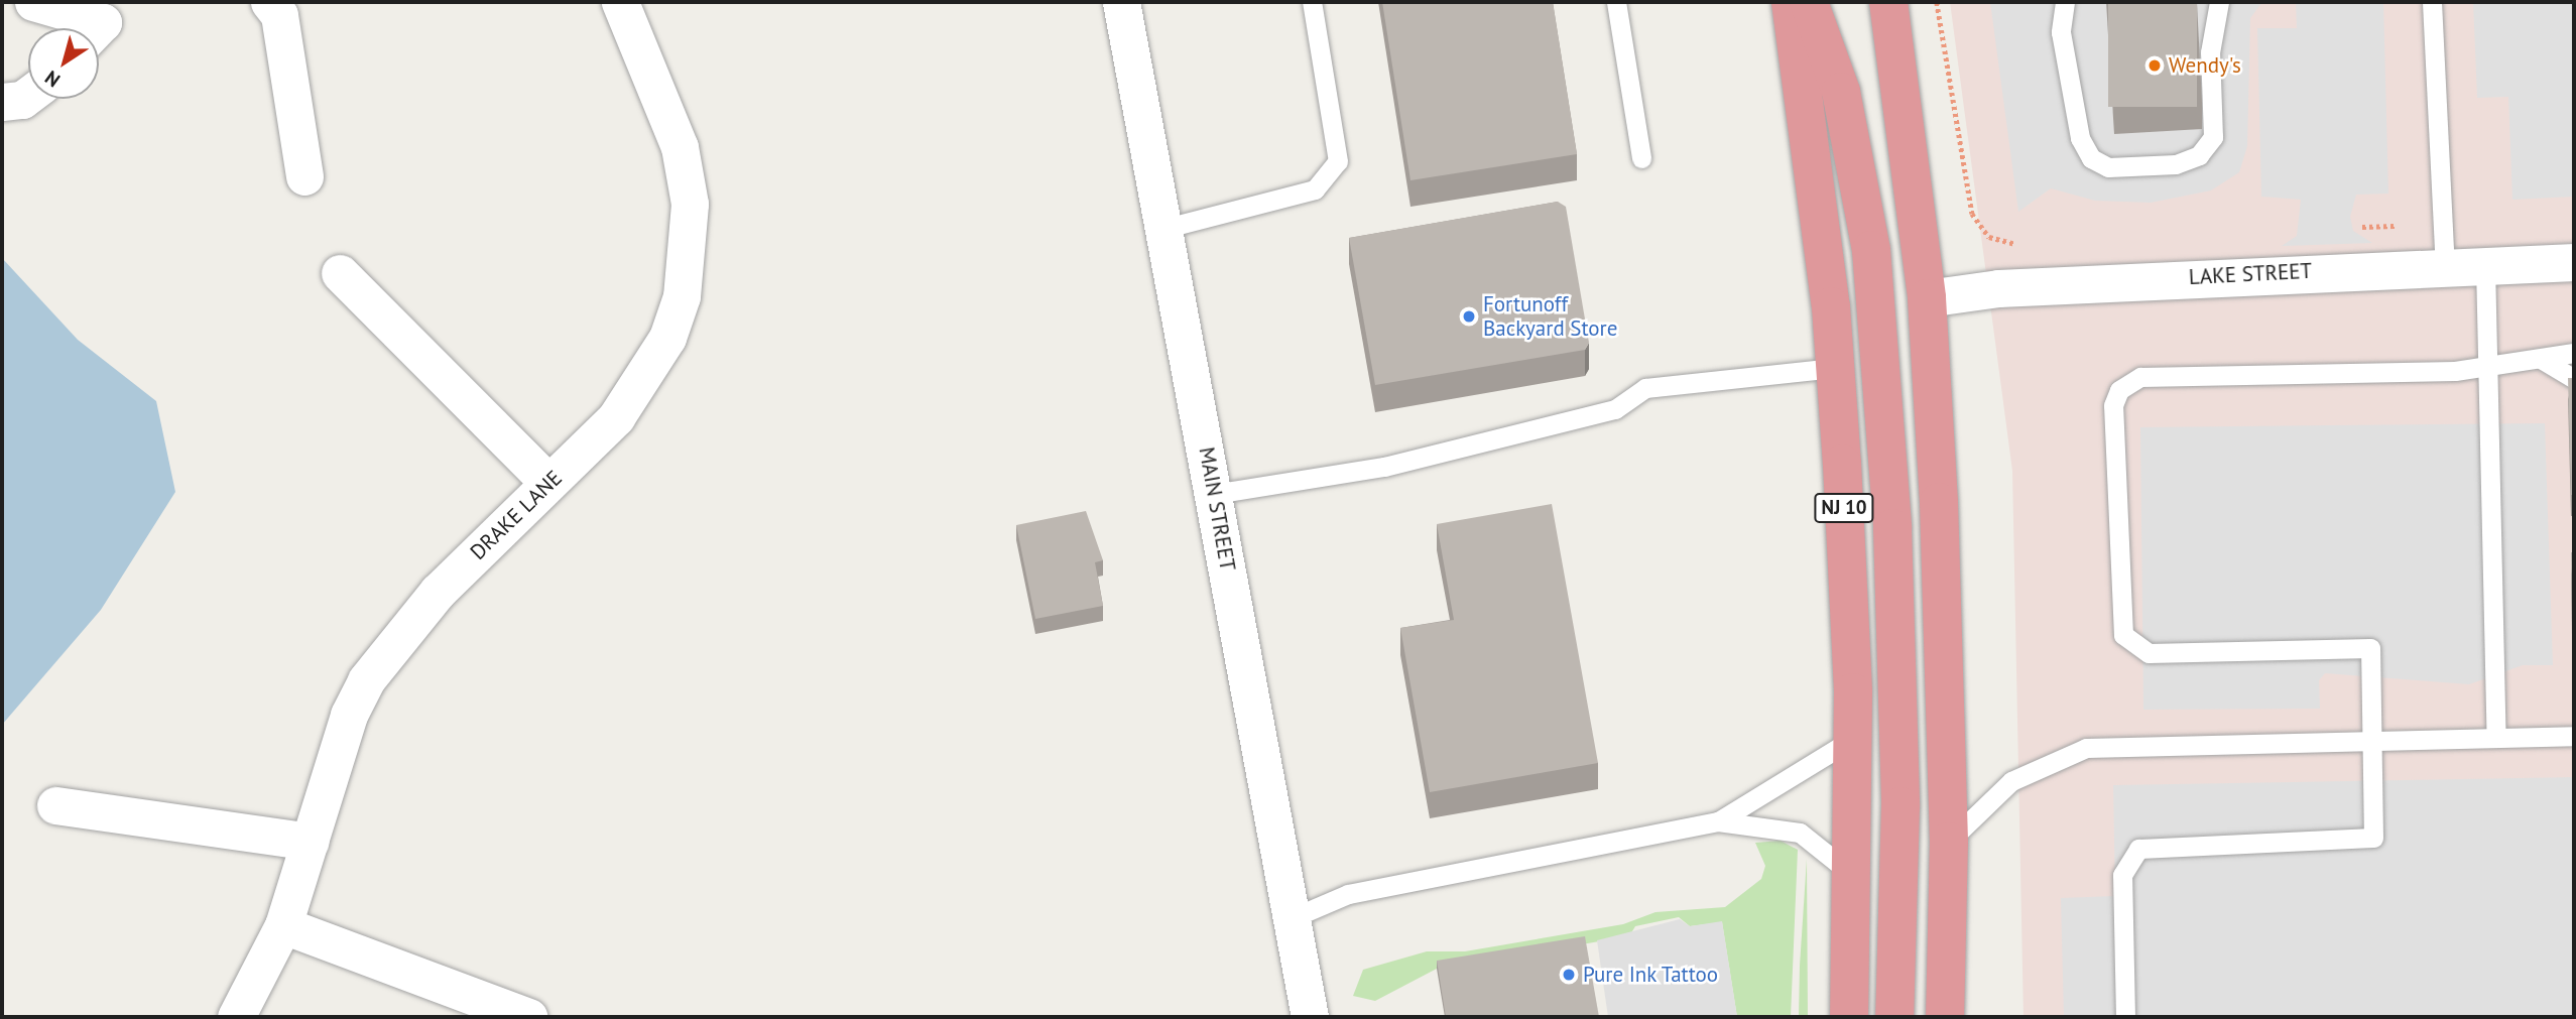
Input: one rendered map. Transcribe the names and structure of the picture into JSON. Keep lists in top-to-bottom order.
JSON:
{
  "streets": {
    "highway": ["NJ 10"],
    "street": ["LAKE STREET", "MAIN STREET", "DRAKE LANE"]
  },
  "places": ["Wendy's", "Fortunoff Backyard Store", "Pure Ink Tattoo"],
  "north": "bottom left"
}
